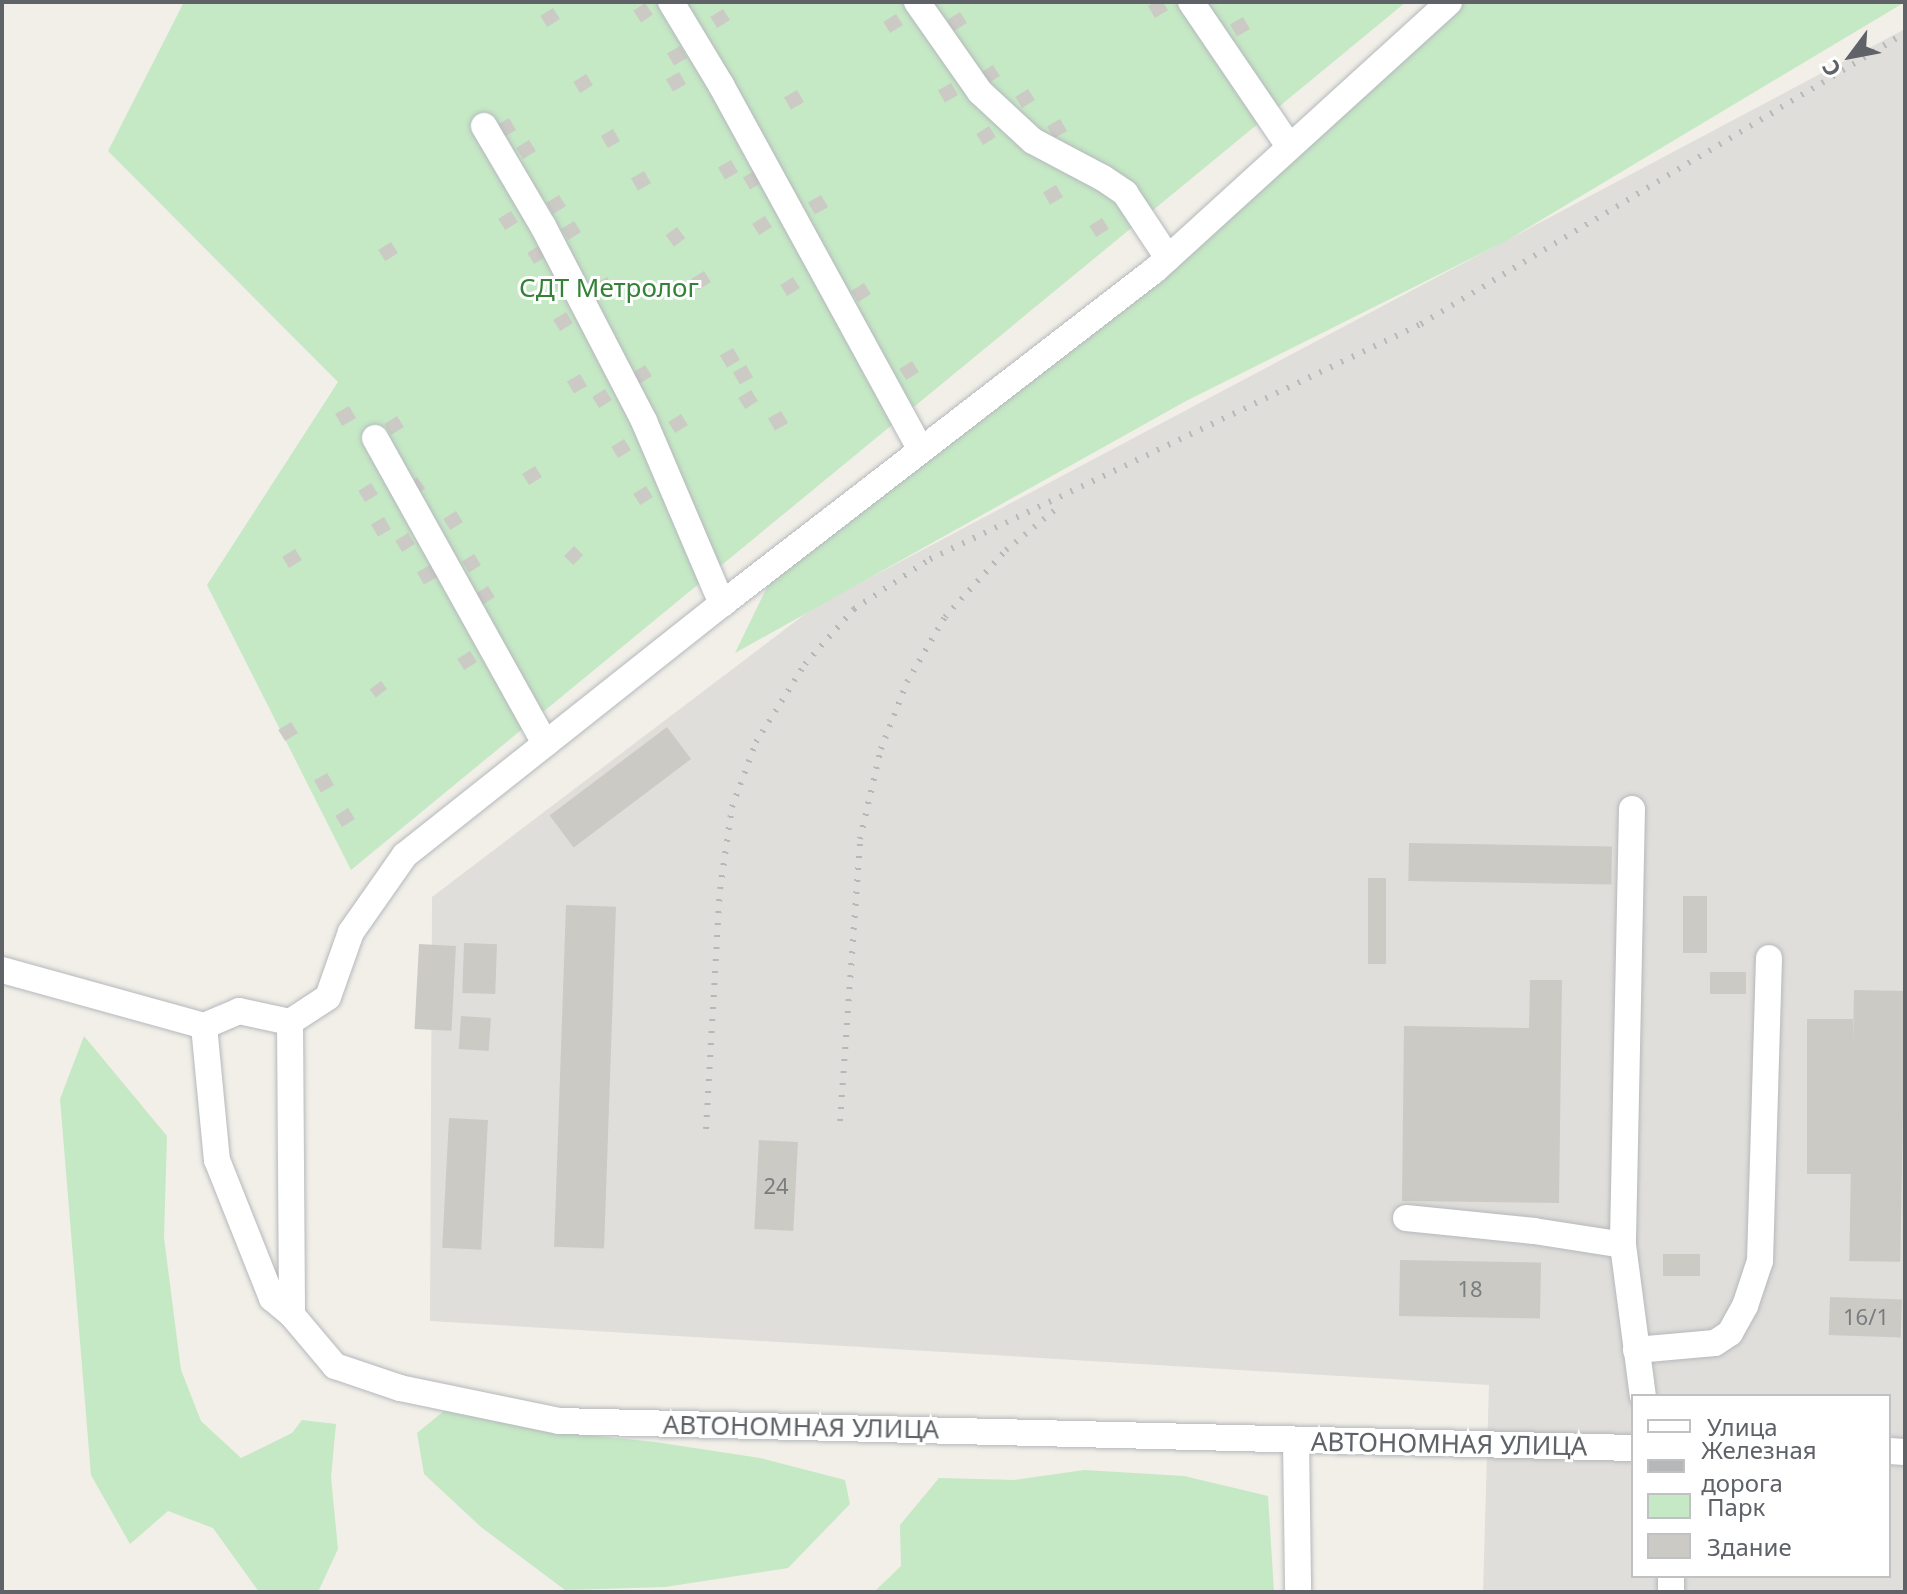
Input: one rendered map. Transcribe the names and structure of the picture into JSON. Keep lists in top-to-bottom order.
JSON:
{
  "streets": {
    "street": ["АВТОНОМНАЯ УЛИЦА"]
  },
  "parks": ["СДТ Метролог"],
  "house_numbers": ["24", "18", "16/1"],
  "legend": [
    "Улица",
    "Железная дорога",
    "Парк",
    "Здание"
  ],
  "north": "bottom left"
}
